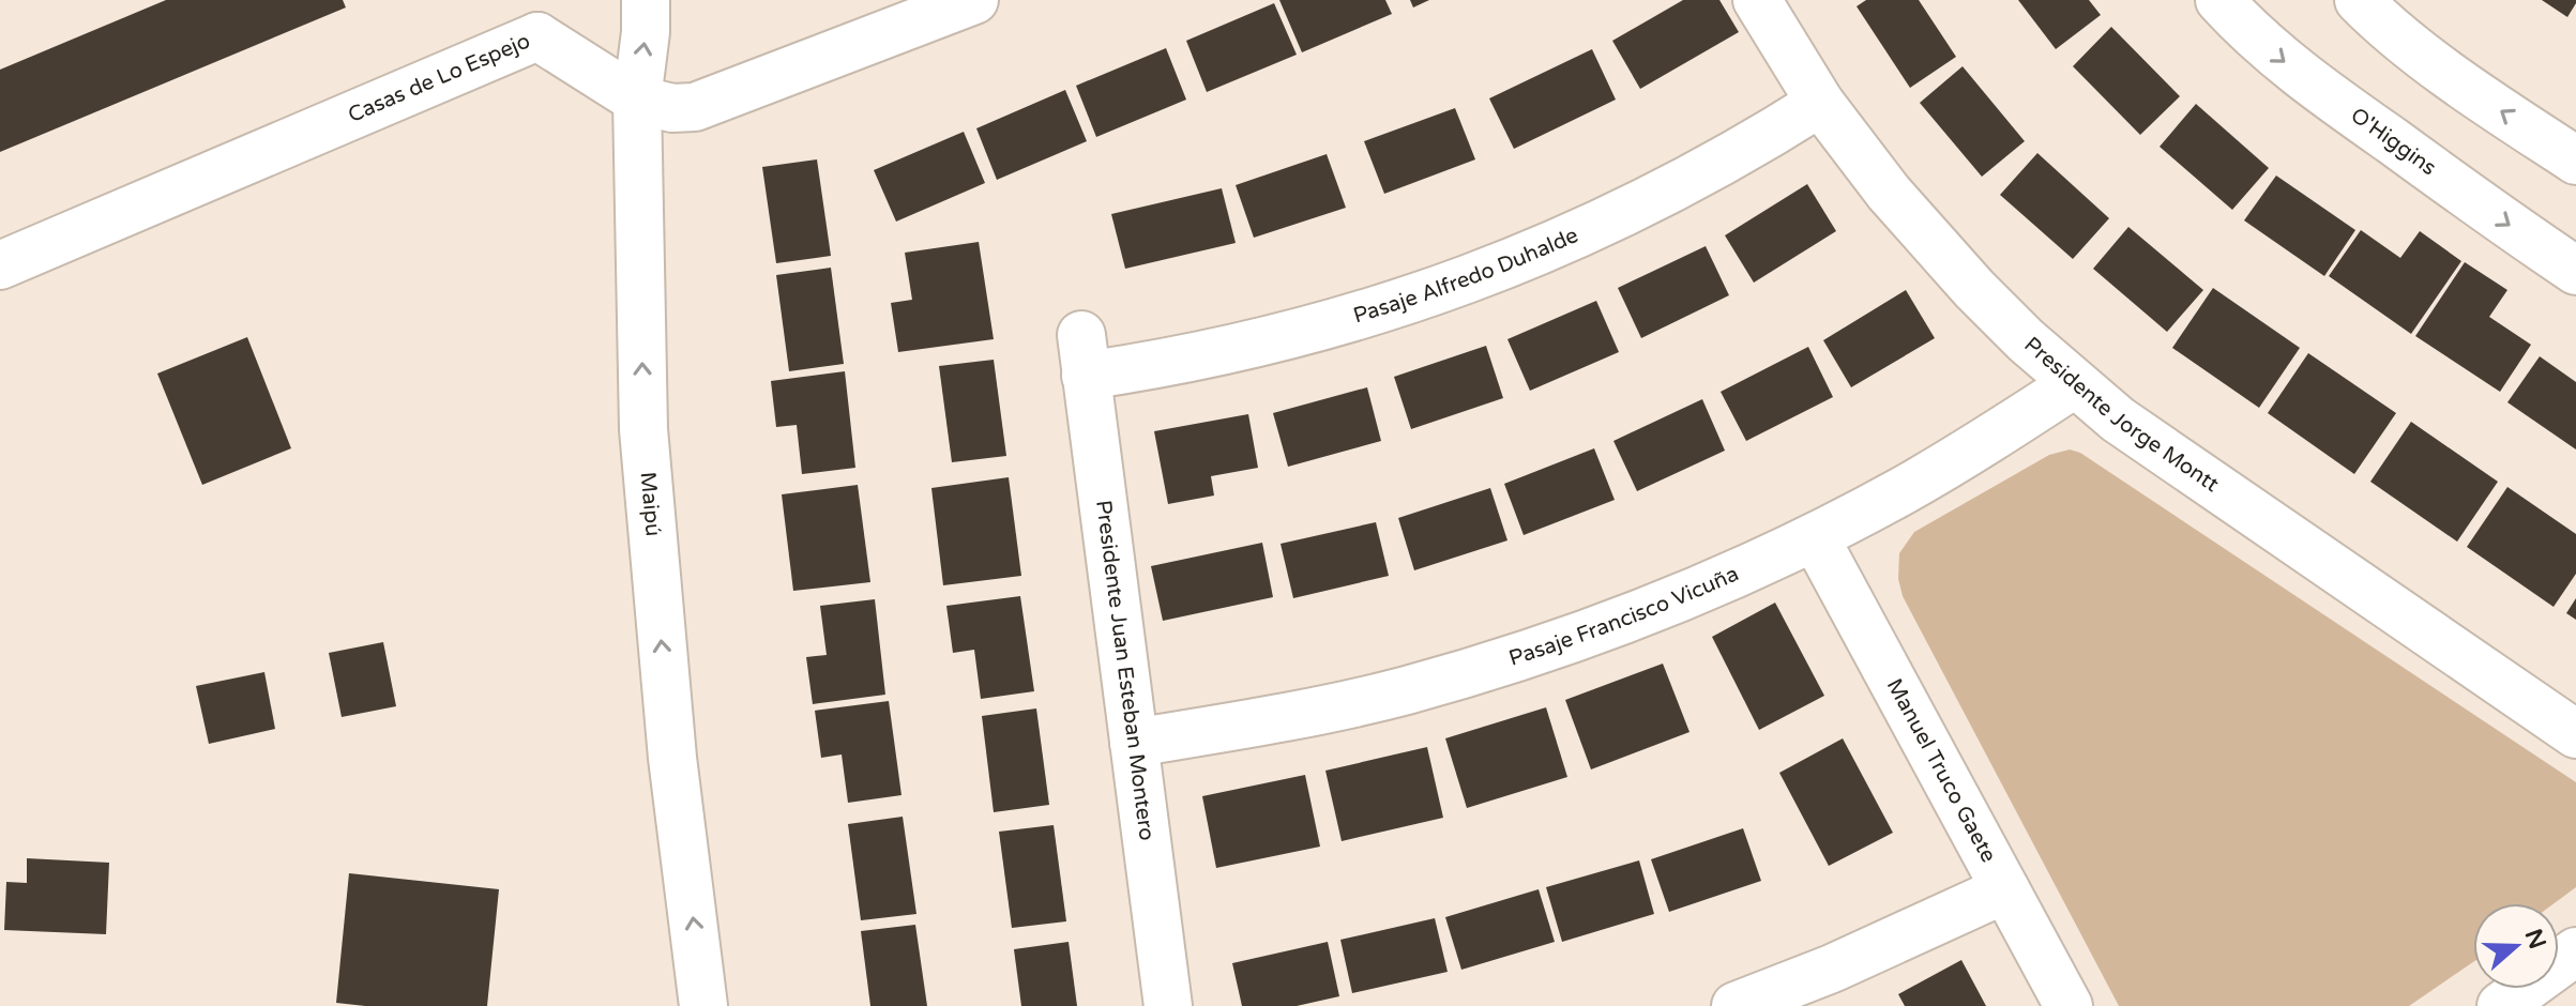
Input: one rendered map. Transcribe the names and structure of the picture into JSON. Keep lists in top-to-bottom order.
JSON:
{
  "streets": {
    "street": [
      "Casas de Lo Espejo",
      "O'Higgins",
      "Pasaje Alfredo Duhalde",
      "Presidente Jorge Montt",
      "Maipú",
      "Pasaje Francisco Vicuña",
      "Presidente Juan Esteban Montero",
      "Manuel Truco Gaete"
    ]
  },
  "crossings": [
    ["Casas de Lo Espejo", "Maipú"],
    ["Pasaje Alfredo Duhalde", "Presidente Jorge Montt"],
    ["Pasaje Alfredo Duhalde", "Presidente Juan Esteban Montero"],
    ["Presidente Jorge Montt", "Pasaje Francisco Vicuña"],
    ["Pasaje Francisco Vicuña", "Presidente Juan Esteban Montero"],
    ["Pasaje Francisco Vicuña", "Manuel Truco Gaete"]
  ],
  "one_way": ["Maipú"],
  "north": "right"
}
